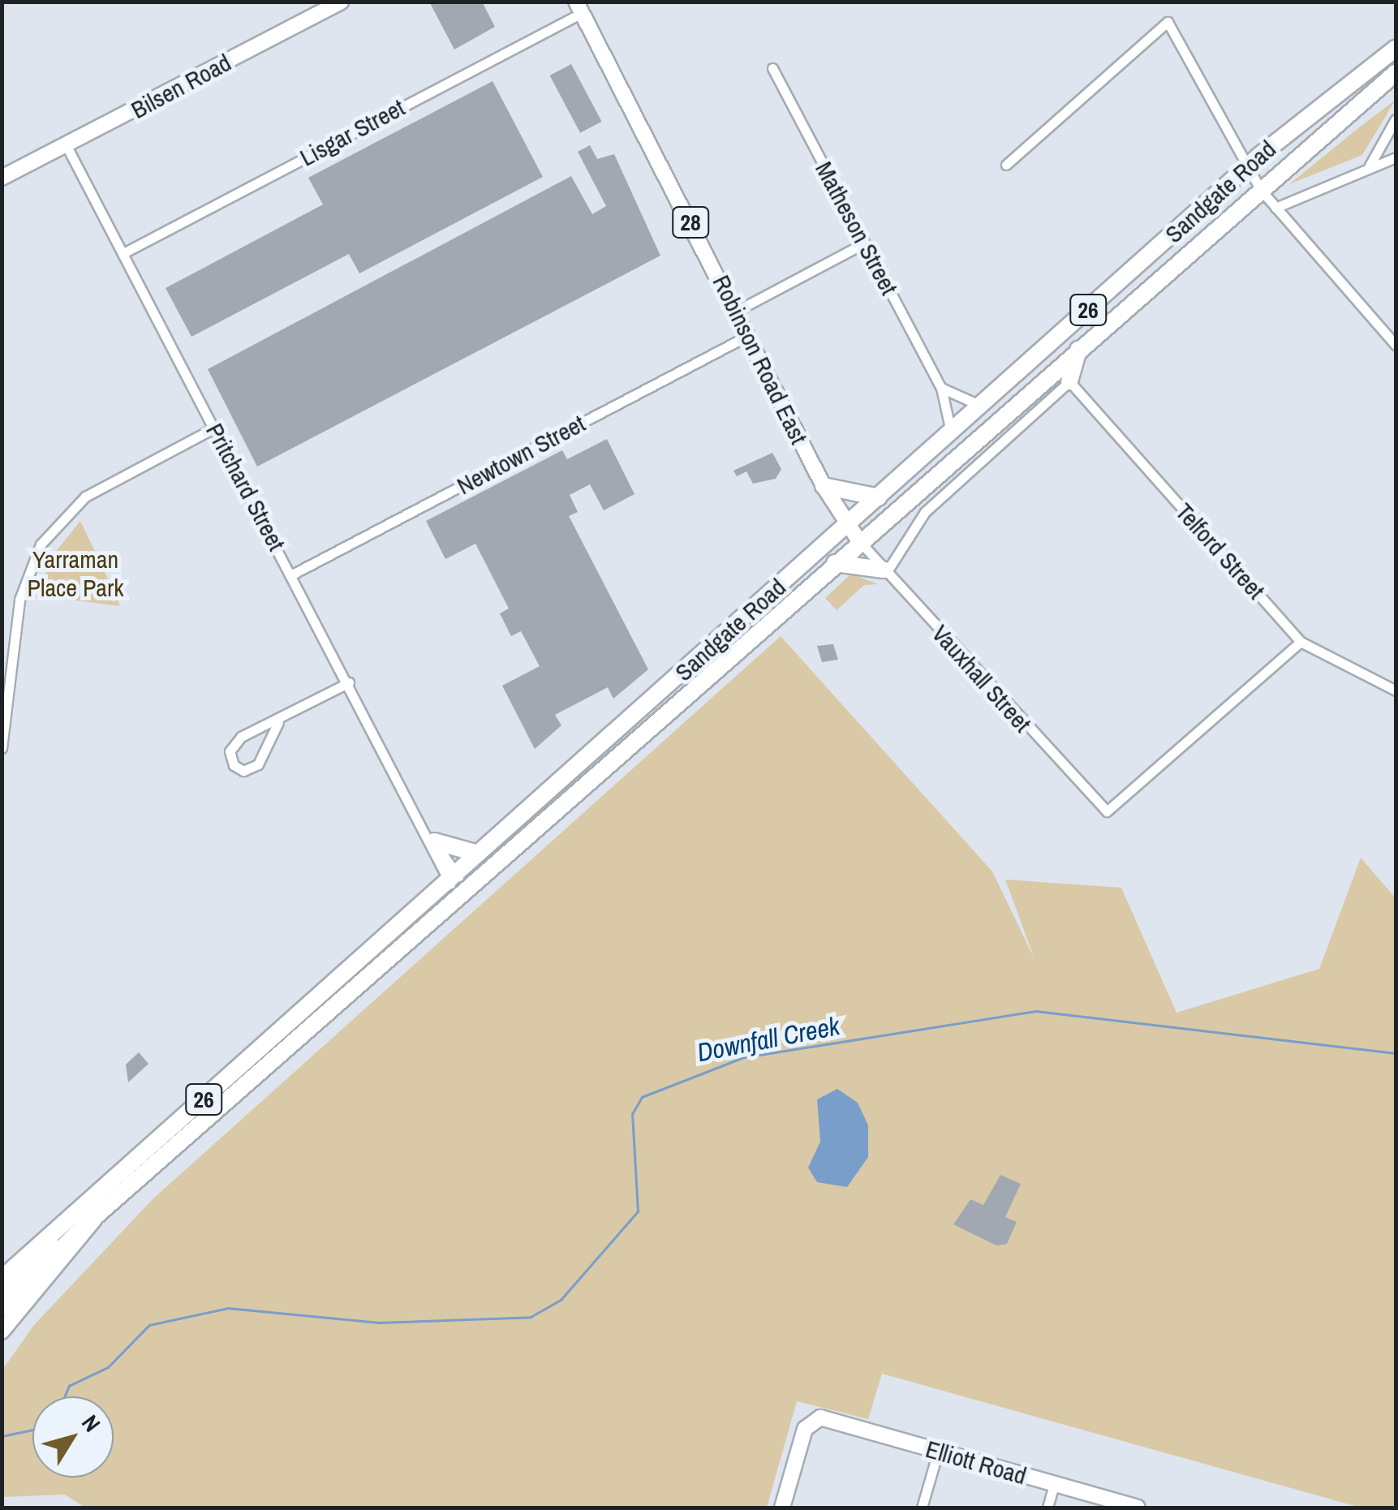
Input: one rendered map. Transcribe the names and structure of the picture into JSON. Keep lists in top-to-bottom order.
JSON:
{
  "streets": {
    "highway": ["Sandgate Road", "26"],
    "main road": [
      "Bilsen Road",
      "28",
      "Robinson Road East",
      "Elliott Road"
    ],
    "street": [
      "Lisgar Street",
      "Matheson Street",
      "Newtown Street",
      "Pritchard Street",
      "Telford Street",
      "Vauxhall Street"
    ]
  },
  "crossings": [
    ["Bilsen Road", "Pritchard Street"],
    ["Lisgar Street", "Robinson Road East"],
    ["Lisgar Street", "Pritchard Street"],
    ["Sandgate Road", "Matheson Street"],
    ["Sandgate Road", "Robinson Road East"],
    ["Sandgate Road", "Pritchard Street"],
    ["Sandgate Road", "Vauxhall Street"],
    ["Robinson Road East", "Newtown Street"],
    ["Robinson Road East", "Vauxhall Street"],
    ["Newtown Street", "Pritchard Street"],
    ["Telford Street", "Vauxhall Street"]
  ],
  "water": ["Downfall Creek"],
  "parks": ["Yarraman Place Park"],
  "north": "top right"
}
